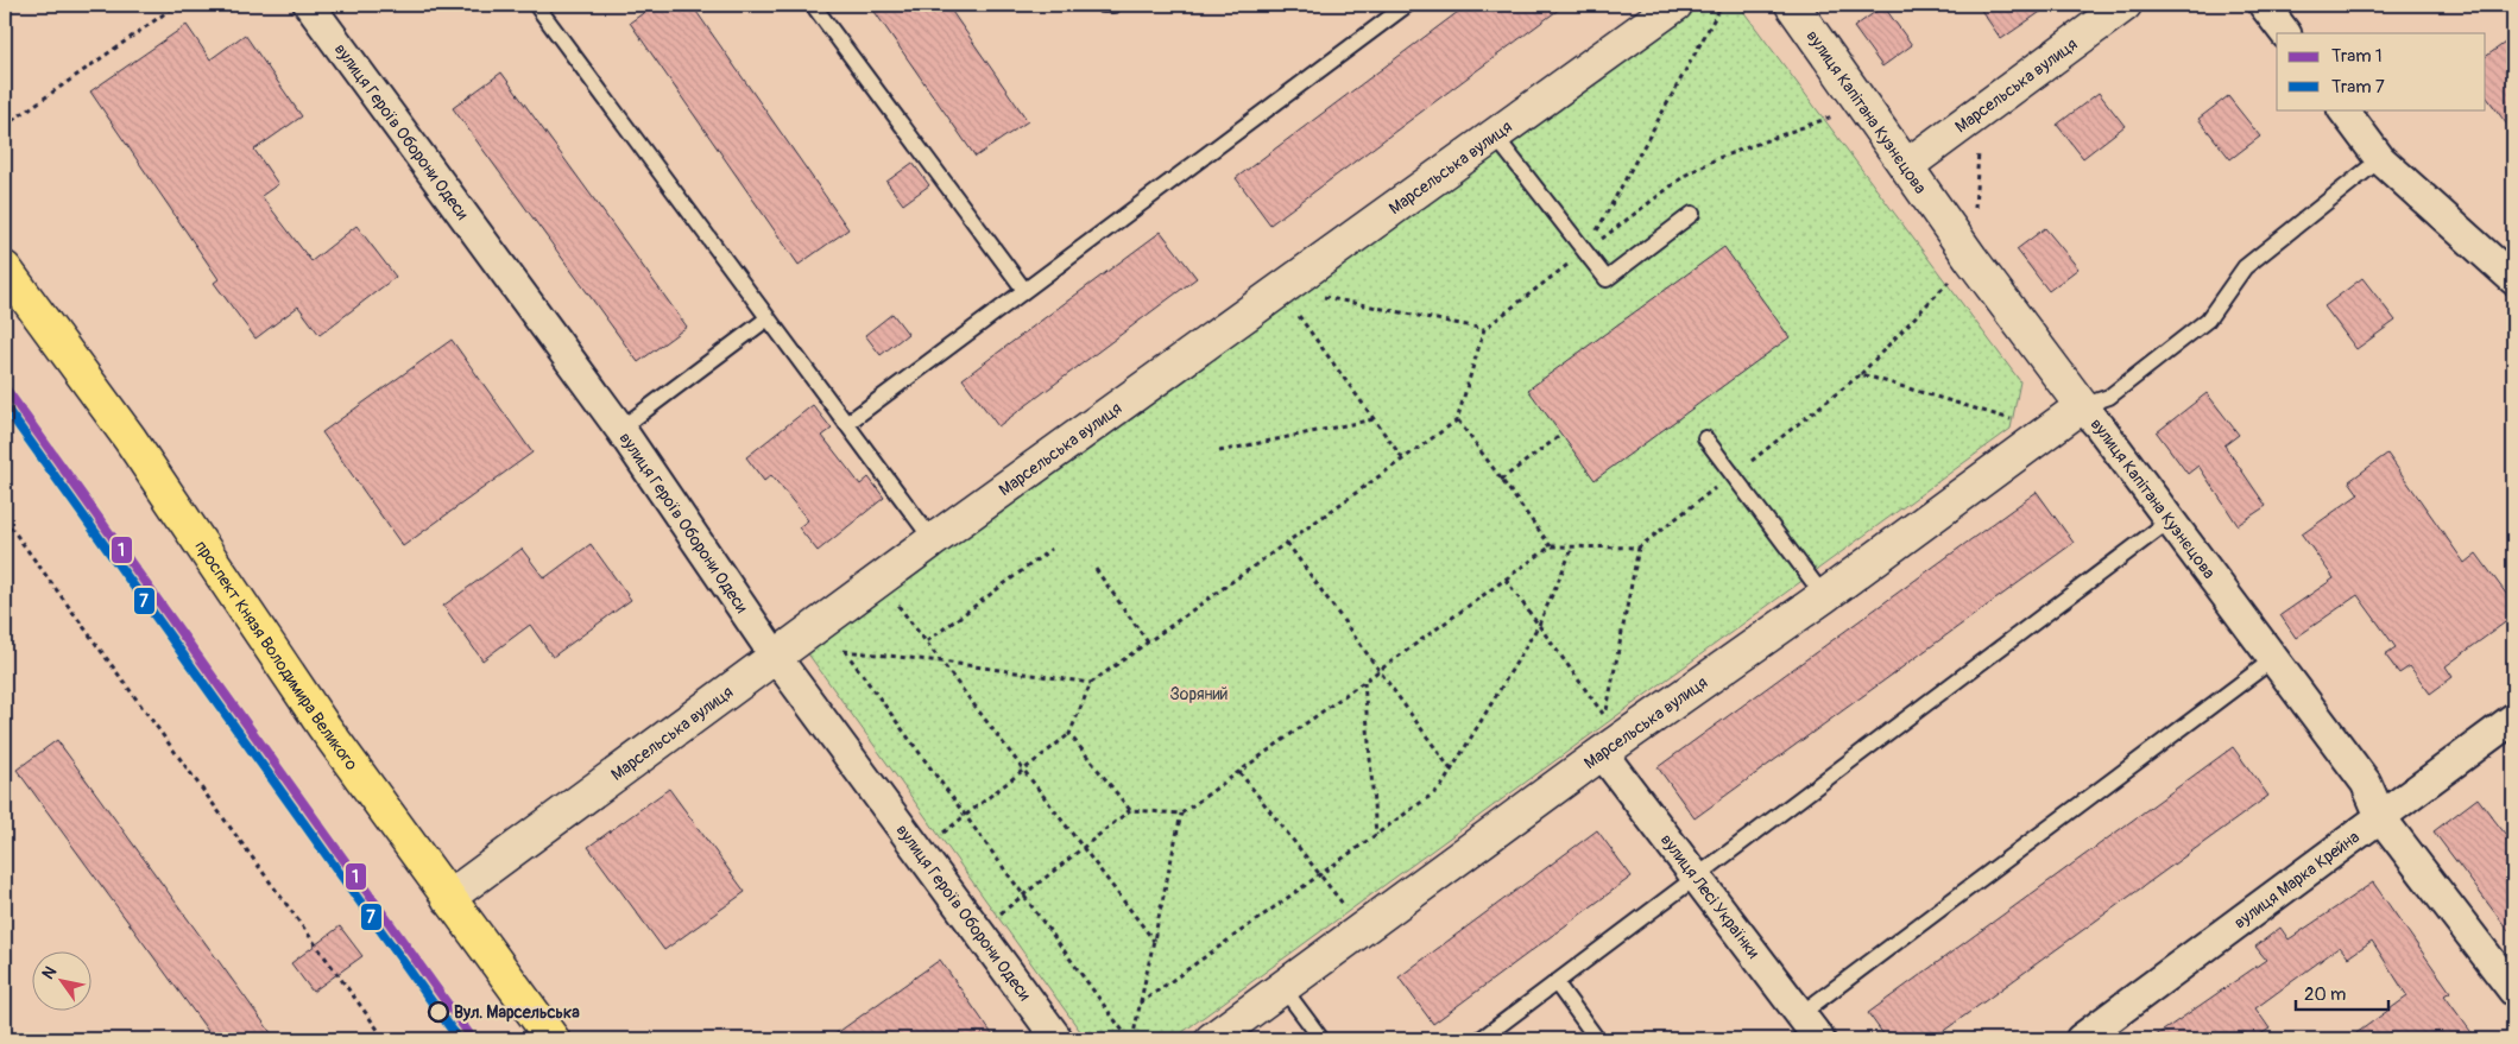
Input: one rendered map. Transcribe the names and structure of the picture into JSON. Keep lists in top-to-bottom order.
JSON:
{
  "streets": {
    "main road": ["проспект Князя Володимира Великого"],
    "street": [
      "Марсельська вулиця",
      "вулиця Капітана Кузнєцова",
      "вулиця Героїв Оборони Одеси",
      "вулиця Марка Крейна",
      "вулиця Лесі Українки"
    ]
  },
  "crossings": [
    ["Марсельська вулиця", "вулиця Капітана Кузнєцова"],
    ["Марсельська вулиця", "вулиця Героїв Оборони Одеси"],
    ["Марсельська вулиця", "проспект Князя Володимира Великого"],
    ["Марсельська вулиця", "вулиця Лесі Українки"],
    ["вулиця Капітана Кузнєцова", "вулиця Марка Крейна"]
  ],
  "parks": ["Зоряний"],
  "places": ["Вул. Марсельська"],
  "lines": ["tram line 1", "tram line 7"],
  "legend": ["Tram 1", "Tram 7"],
  "scale_bar": "20 m",
  "north": "top left"
}
